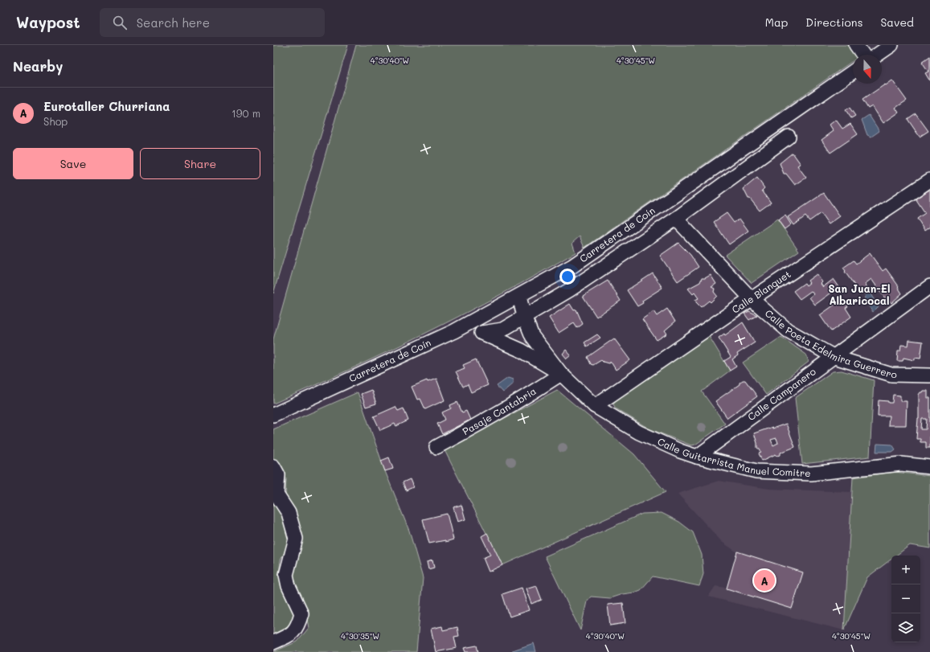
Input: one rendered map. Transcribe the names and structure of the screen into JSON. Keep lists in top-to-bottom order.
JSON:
{
  "streets": {
    "street": [
      "Carretera de Coín",
      "Calle Blanquet",
      "Calle Poeta Edelmira Guerrero",
      "Calle Campanero",
      "Pasaje Cantabria",
      "Calle Guitarrista Manuel Comitre"
    ]
  },
  "crossings": [
    ["Carretera de Coín", "Calle Poeta Edelmira Guerrero"],
    ["Carretera de Coín", "Calle Guitarrista Manuel Comitre"],
    ["Calle Blanquet", "Calle Poeta Edelmira Guerrero"],
    ["Calle Blanquet", "Calle Guitarrista Manuel Comitre"],
    ["Calle Poeta Edelmira Guerrero", "Calle Campanero"],
    ["Calle Campanero", "Calle Guitarrista Manuel Comitre"],
    ["Pasaje Cantabria", "Calle Guitarrista Manuel Comitre"]
  ],
  "districts": ["San Juan-El Albaricocal"],
  "north": "bottom",
  "page": {
    "header": "Waypost",
    "search": "Search here",
    "nav": ["Map", "Directions", "Saved"],
    "heading": "Nearby",
    "list": [
      {
        "mark": "A",
        "name": "Eurotaller Churriana",
        "note": "Shop",
        "value": "190 m"
      }
    ],
    "buttons": ["Save", "Share"],
    "map_buttons": ["+", "−"],
    "pins": "A"
  },
  "coordinates": ["4°30'40\"W", "4°30'45\"W", "4°30'35\"W"]
}
